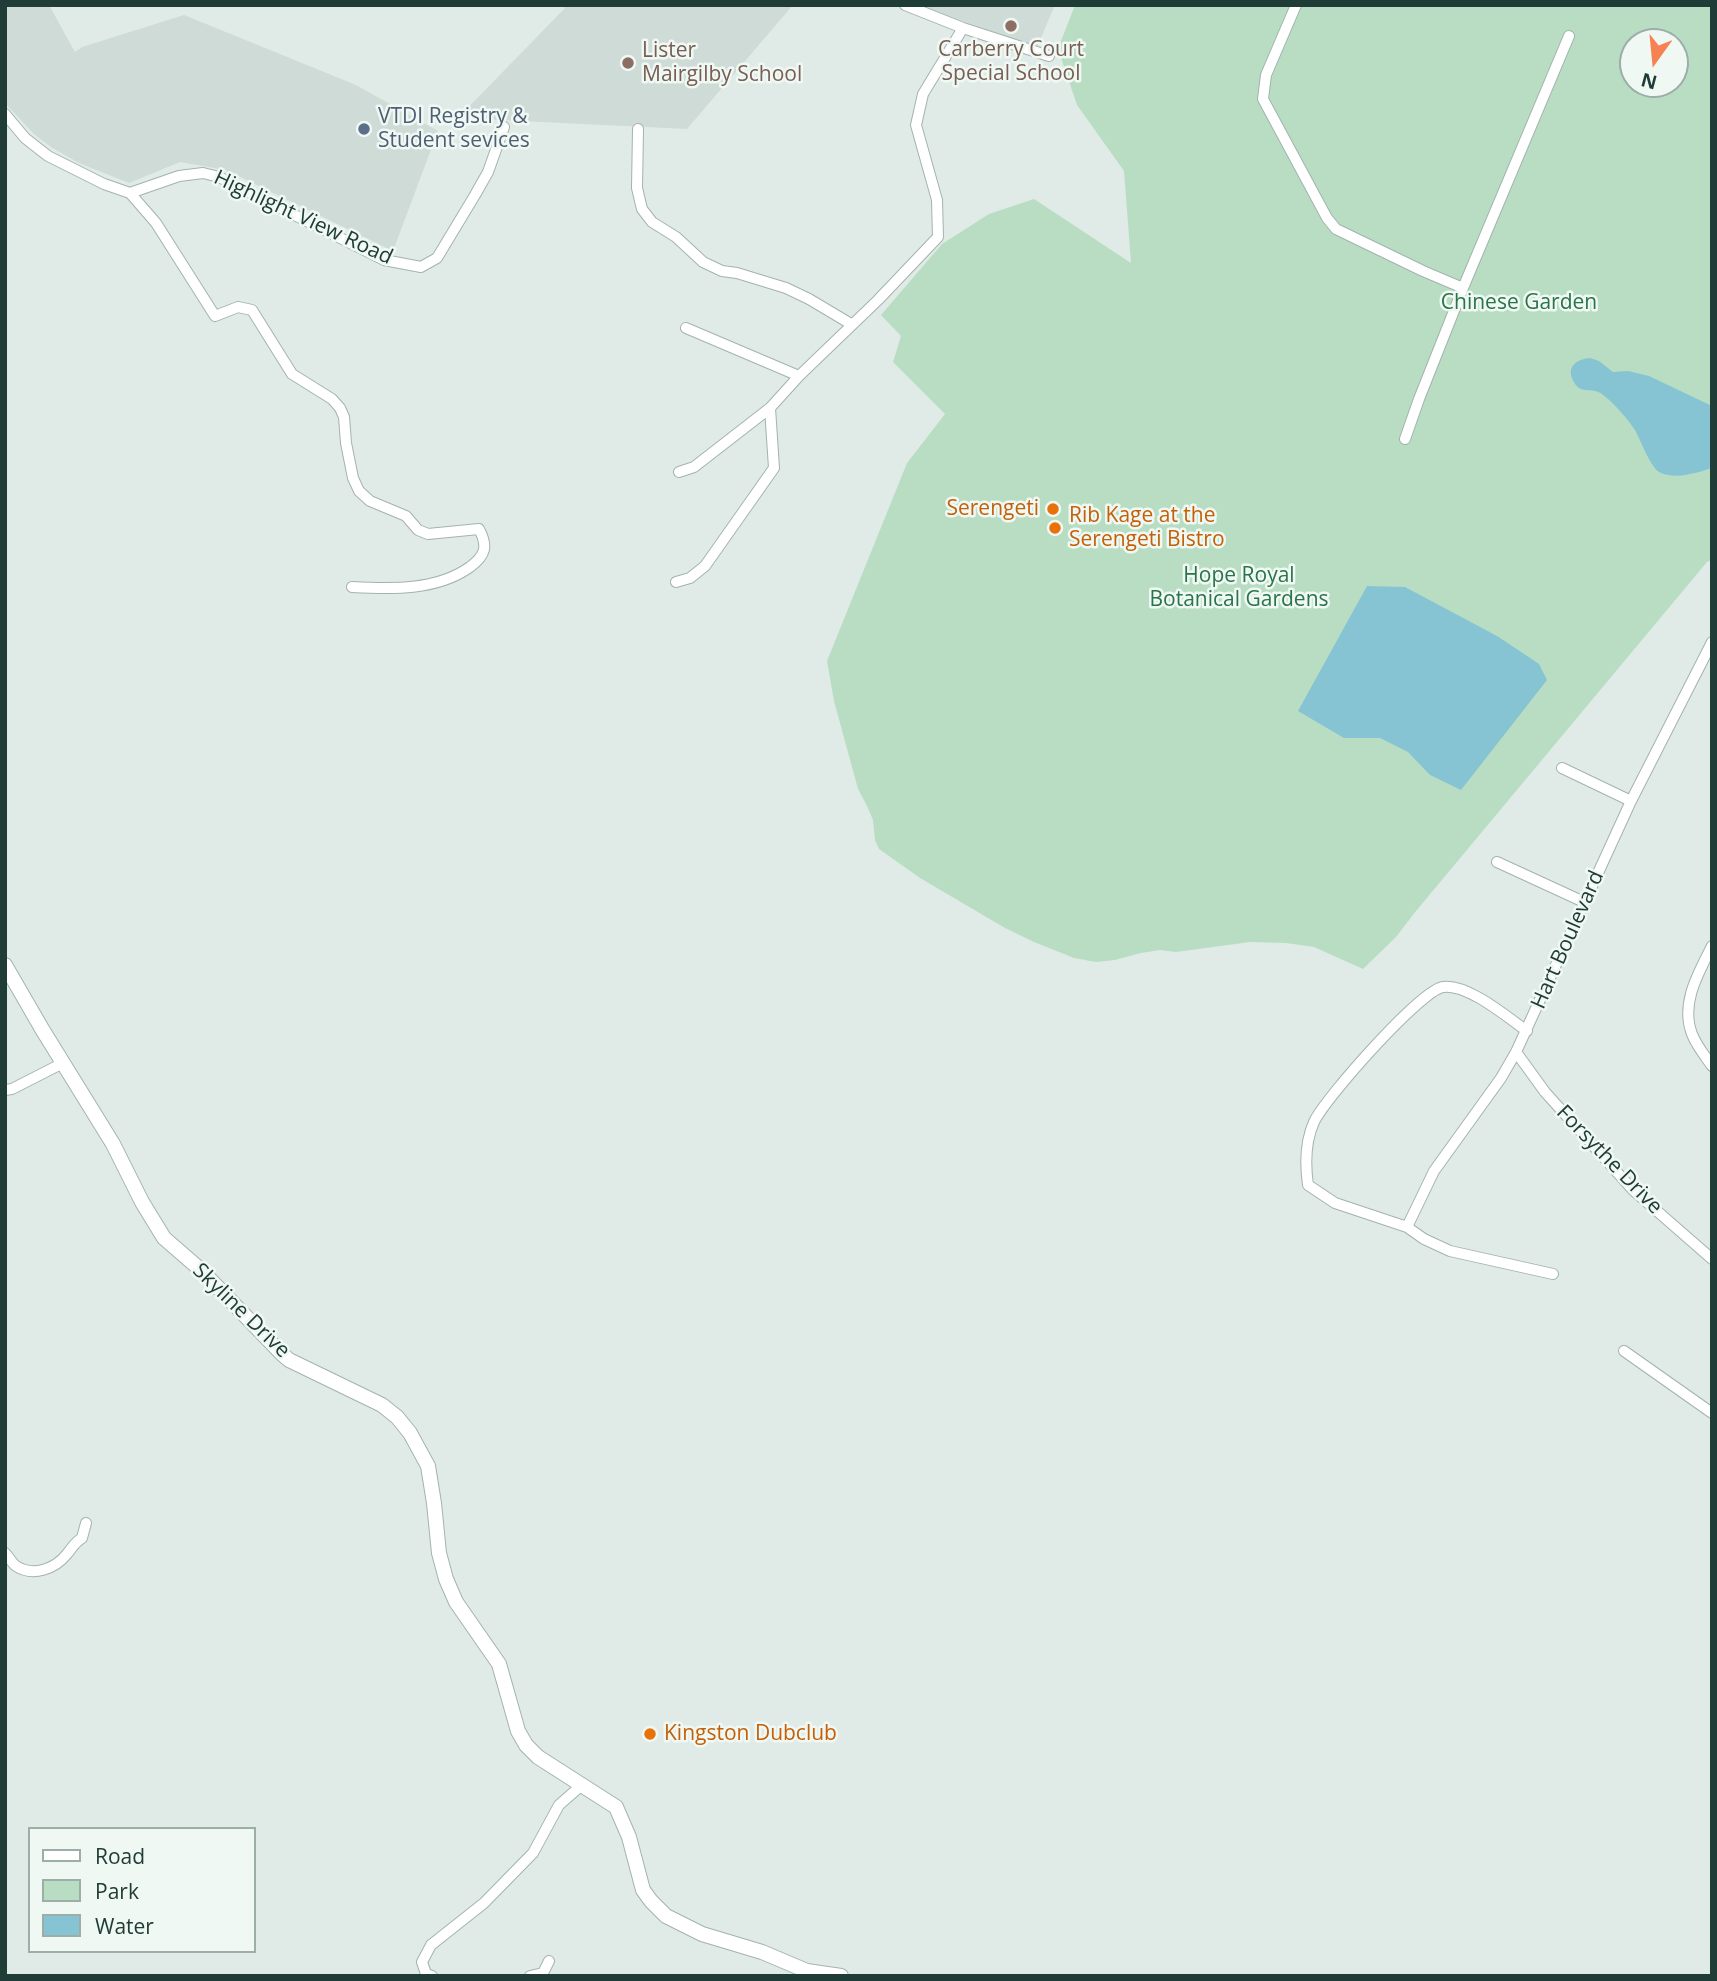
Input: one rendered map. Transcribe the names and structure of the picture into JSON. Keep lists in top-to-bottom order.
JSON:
{
  "streets": {
    "street": [
      "Highlight View Road",
      "Hart Boulevard",
      "Forsythe Drive",
      "Skyline Drive"
    ]
  },
  "crossings": [
    ["Hart Boulevard", "Forsythe Drive"]
  ],
  "parks": ["Chinese Garden", "Hope Royal Botanical Gardens"],
  "places": [
    "Carberry Court Special School",
    "Lister Mairgilby School",
    "VTDI Registry & Student sevices",
    "Serengeti",
    "Rib Kage at the Serengeti Bistro",
    "Kingston Dubclub"
  ],
  "legend": ["Road", "Park", "Water"],
  "north": "bottom"
}
